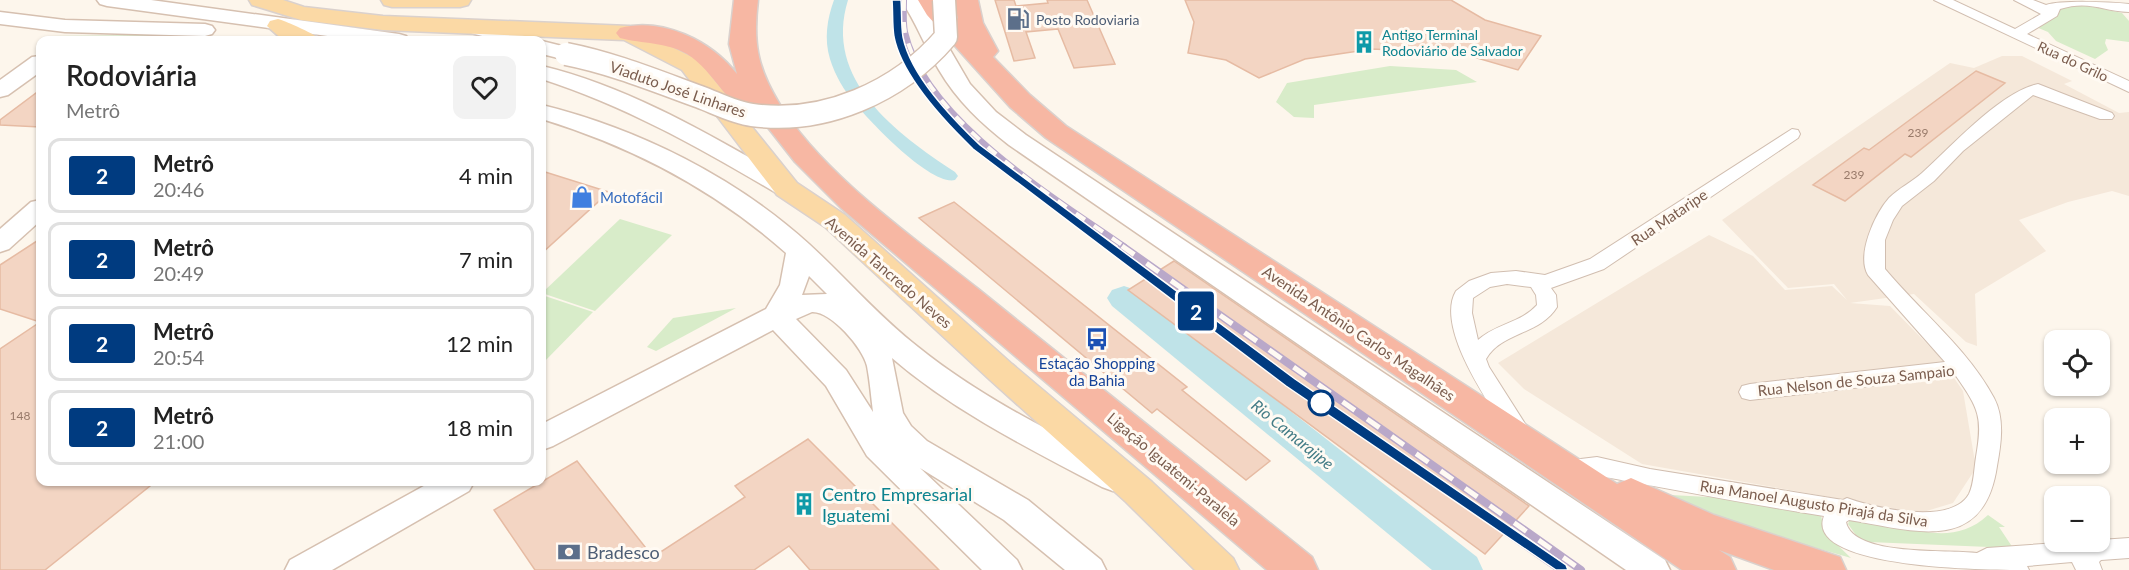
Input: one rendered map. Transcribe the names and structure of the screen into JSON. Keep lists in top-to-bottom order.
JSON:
{
  "streets": {
    "highway": ["Avenida Tancredo Neves", "Avenida Antônio Carlos Magalhães", "Ligação Iguatemi-Paralela"],
    "main road": ["Viaduto José Linhares"],
    "street": [
      "Rua do Grilo",
      "Rua Mataripe",
      "Rua Nelson de Souza Sampaio",
      "Rua Manoel Augusto Pirajá da Silva"
    ]
  },
  "crossings": [
    ["Rua Mataripe", "Avenida Antônio Carlos Magalhães"],
    ["Avenida Tancredo Neves", "Ligação Iguatemi-Paralela"],
    ["Rua Nelson de Souza Sampaio", "Rua Manoel Augusto Pirajá da Silva"]
  ],
  "water": ["Rio Camarajipe"],
  "places": {
    "fuel station": ["Posto Rodoviaria"],
    "building": ["Antigo Terminal Rodoviário de Salvador", "Centro Empresarial Iguatemi"],
    "shop": ["Motofácil"],
    "bus stop": ["Estação Shopping da Bahia"],
    "bank": ["Bradesco"]
  },
  "lines": ["metro line 2"],
  "house_numbers": ["239", "239", "148"],
  "page": {
    "on_map": "2",
    "heading": ["Rodoviária", "Metrô"],
    "list": [
      {
        "mark": "2",
        "name": "Metrô",
        "note": "20:46",
        "value": "4 min"
      },
      {
        "mark": "2",
        "name": "Metrô",
        "note": "20:49",
        "value": "7 min"
      },
      {
        "mark": "2",
        "name": "Metrô",
        "note": "20:54",
        "value": "12 min"
      },
      {
        "mark": "2",
        "name": "Metrô",
        "note": "21:00",
        "value": "18 min"
      }
    ],
    "map_buttons": ["+", "−"]
  }
}
